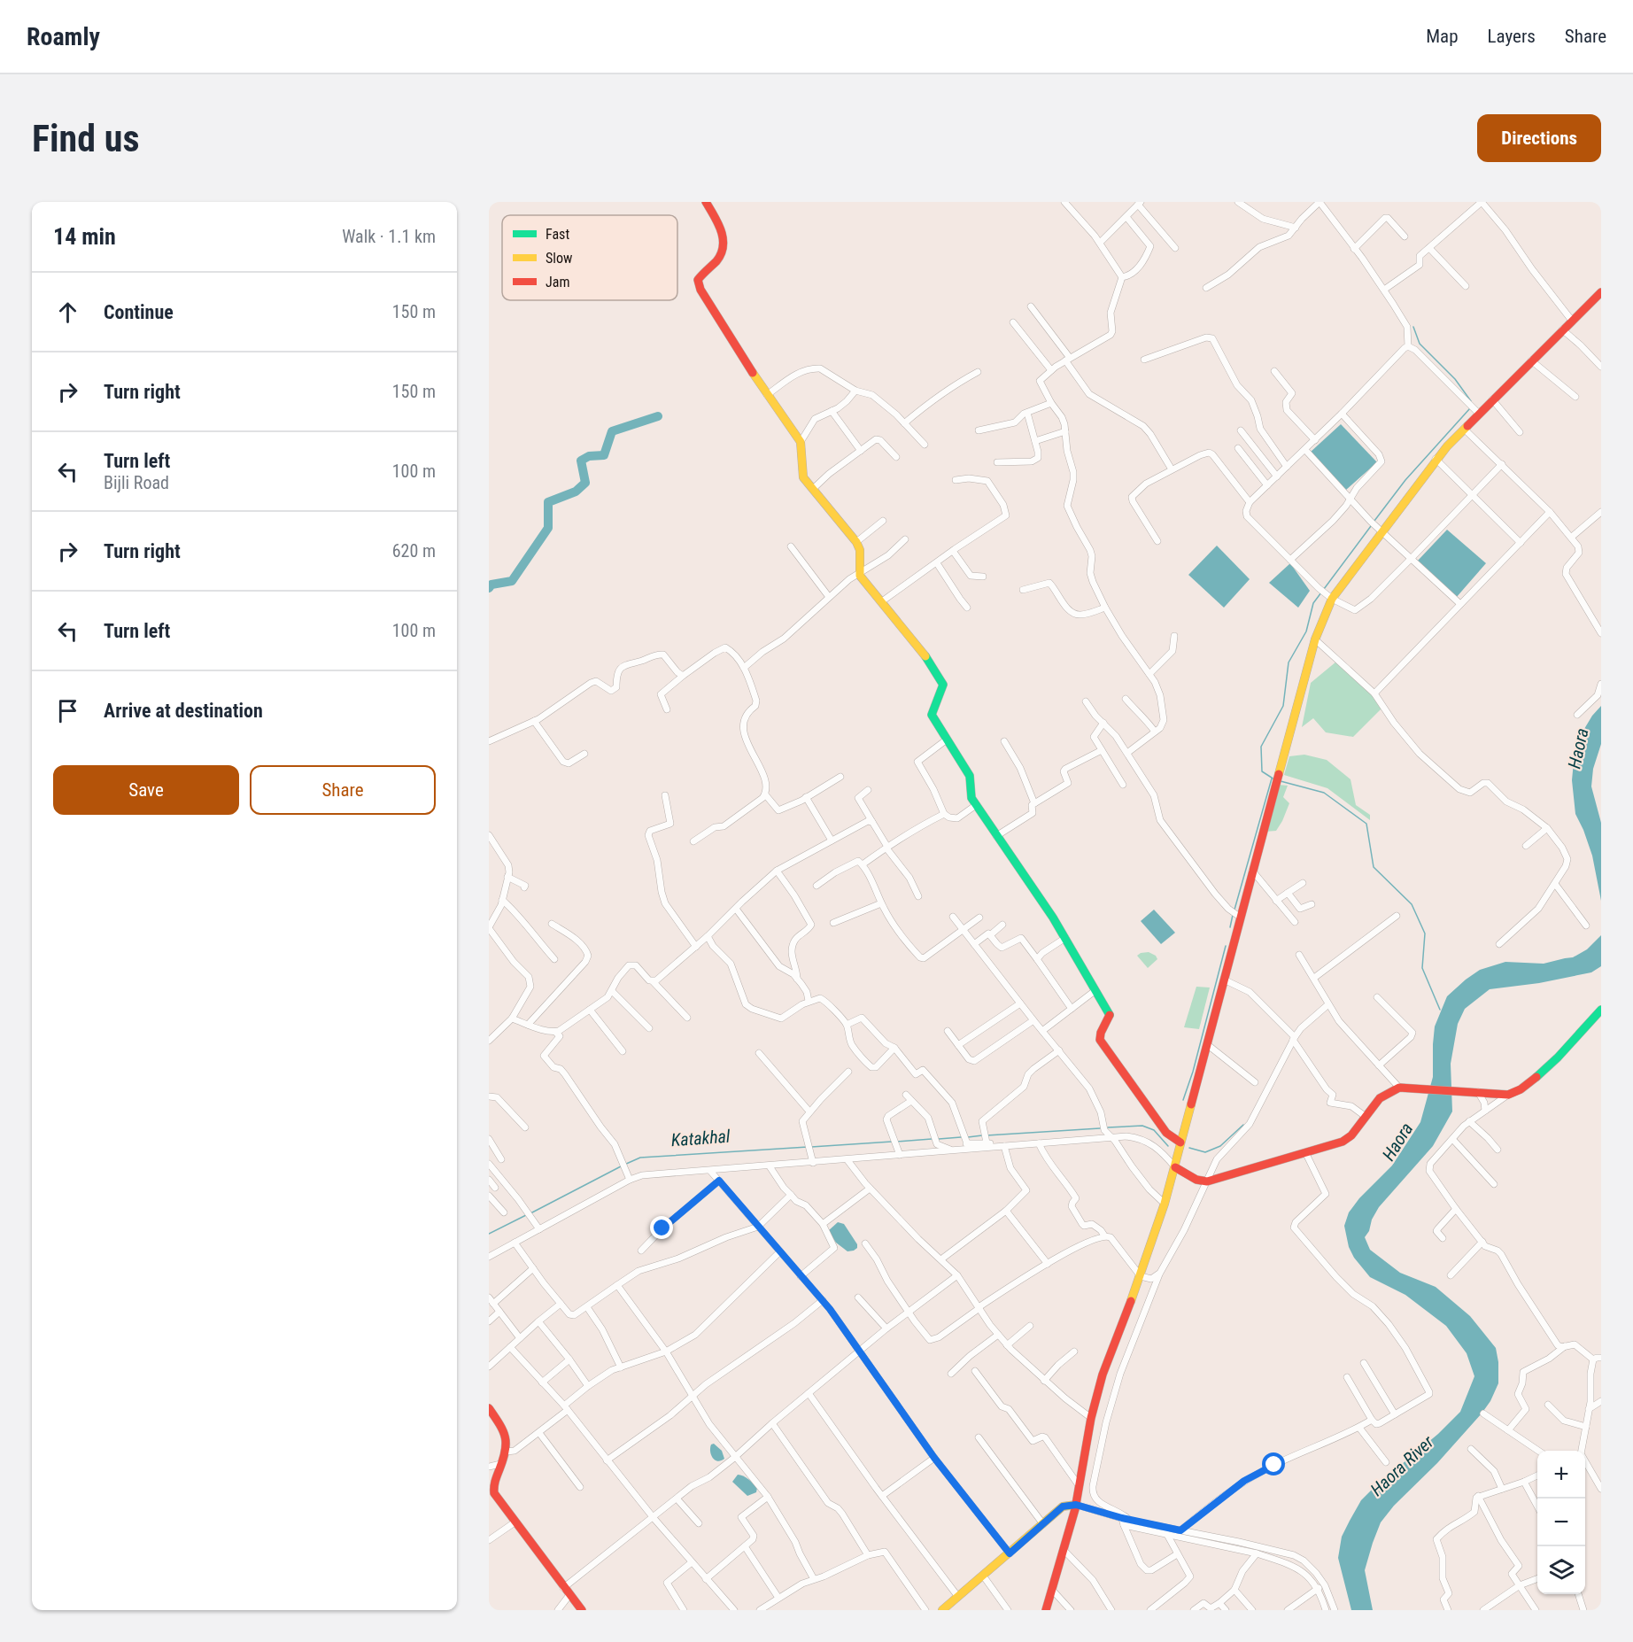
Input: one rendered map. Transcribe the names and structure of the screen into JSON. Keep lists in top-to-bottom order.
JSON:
{
  "water": ["Haora", "Katakhal", "Haora River"],
  "legend": ["Fast", "Slow", "Jam"],
  "page": {
    "header": "Roamly",
    "nav": ["Map", "Layers", "Share"],
    "buttons": [
      "Directions",
      ["Save", "Share"]
    ],
    "title": "Find us",
    "heading": ["14 min", "Walk · 1.1 km"],
    "list": [
      ["Continue", "150 m"],
      ["Turn right", "150 m"],
      ["Turn left", "Bijli Road", "100 m"],
      ["Turn right", "620 m"],
      ["Turn left", "100 m"],
      "Arrive at destination"
    ],
    "map_buttons": ["+", "−"]
  }
}
